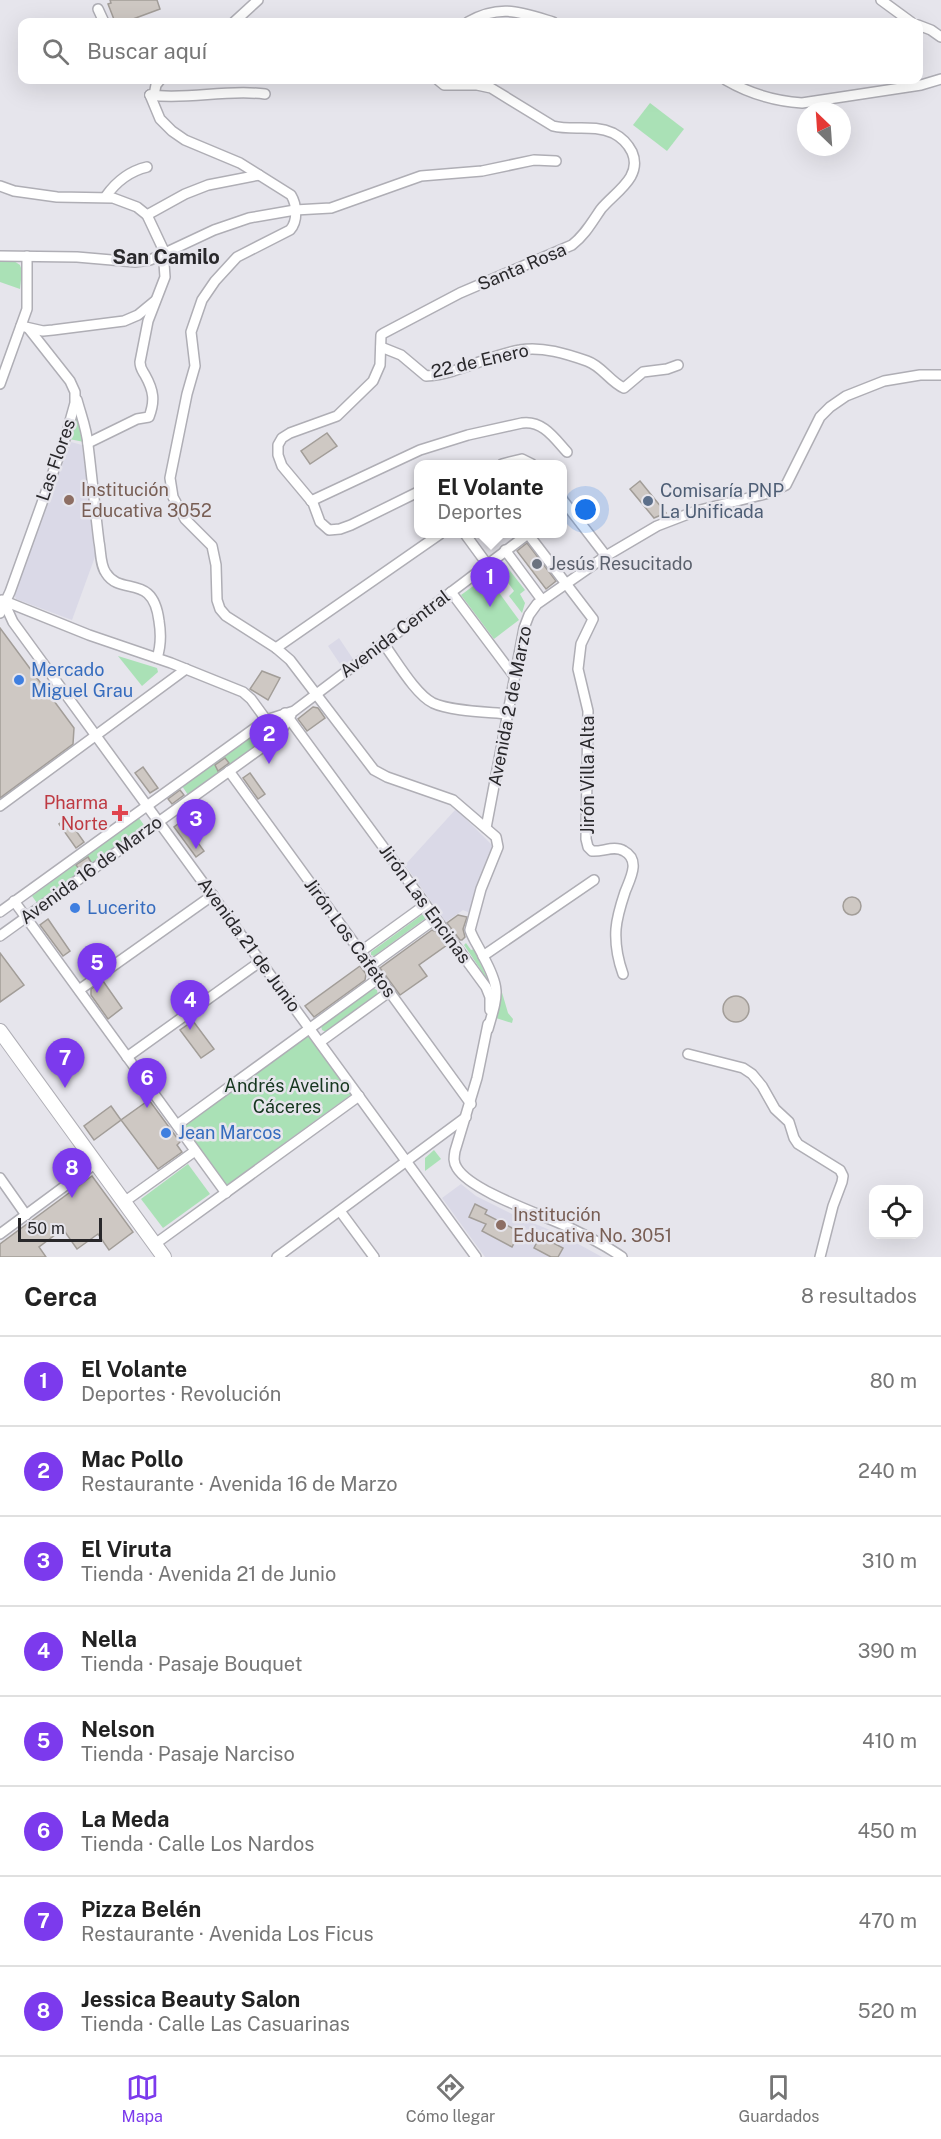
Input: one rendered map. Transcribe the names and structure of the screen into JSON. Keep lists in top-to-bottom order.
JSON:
{
  "streets": {
    "street": [
      "Santa Rosa",
      "22 de Enero",
      "Las Flores",
      "Avenida Central",
      "Avenida 2 de Marzo",
      "Jirón Villa Alta",
      "Avenida 16 de Marzo",
      "Jirón Las Encinas",
      "Jirón Los Cafetos",
      "Avenida 21 de Junio"
    ]
  },
  "crossings": [
    ["Santa Rosa", "22 de Enero"],
    ["Las Flores", "Avenida 21 de Junio"],
    ["Avenida Central", "Avenida 16 de Marzo"],
    ["Avenida Central", "Jirón Las Encinas"],
    ["Avenida 2 de Marzo", "Jirón Villa Alta"],
    ["Avenida 16 de Marzo", "Jirón Las Encinas"],
    ["Avenida 16 de Marzo", "Jirón Los Cafetos"],
    ["Avenida 16 de Marzo", "Avenida 21 de Junio"],
    ["Jirón Las Encinas", "Jirón Los Cafetos"]
  ],
  "districts": ["San Camilo"],
  "parks": ["Andrés Avelino Cáceres"],
  "places": {
    "other": [
      "Institución Educativa 3052",
      "Comisaría PNP La Unificada",
      "Jesús Resucitado",
      "Mercado Miguel Grau",
      "Lucerito",
      "Jean Marcos",
      "Institución Educativa No. 3051"
    ],
    "health": ["Pharma Norte"]
  },
  "scale_bar": "50 m",
  "north": "top left",
  "page": {
    "search": "Buscar aquí",
    "popup": ["El Volante", "Deportes"],
    "pins": [
      "1",
      "2",
      "3",
      "5",
      "4",
      "7",
      "6",
      "8"
    ],
    "scale": "50 m",
    "heading": ["Cerca", "8 resultados"],
    "list": [
      {
        "mark": "1",
        "name": "El Volante",
        "note": "Deportes · Revolución",
        "value": "80 m"
      },
      {
        "mark": "2",
        "name": "Mac Pollo",
        "note": "Restaurante · Avenida 16 de Marzo",
        "value": "240 m"
      },
      {
        "mark": "3",
        "name": "El Viruta",
        "note": "Tienda · Avenida 21 de Junio",
        "value": "310 m"
      },
      {
        "mark": "4",
        "name": "Nella",
        "note": "Tienda · Pasaje Bouquet",
        "value": "390 m"
      },
      {
        "mark": "5",
        "name": "Nelson",
        "note": "Tienda · Pasaje Narciso",
        "value": "410 m"
      },
      {
        "mark": "6",
        "name": "La Meda",
        "note": "Tienda · Calle Los Nardos",
        "value": "450 m"
      },
      {
        "mark": "7",
        "name": "Pizza Belén",
        "note": "Restaurante · Avenida Los Ficus",
        "value": "470 m"
      },
      {
        "mark": "8",
        "name": "Jessica Beauty Salon",
        "note": "Tienda · Calle Las Casuarinas",
        "value": "520 m"
      }
    ],
    "nav": ["Mapa", "Cómo llegar", "Guardados"]
  }
}
